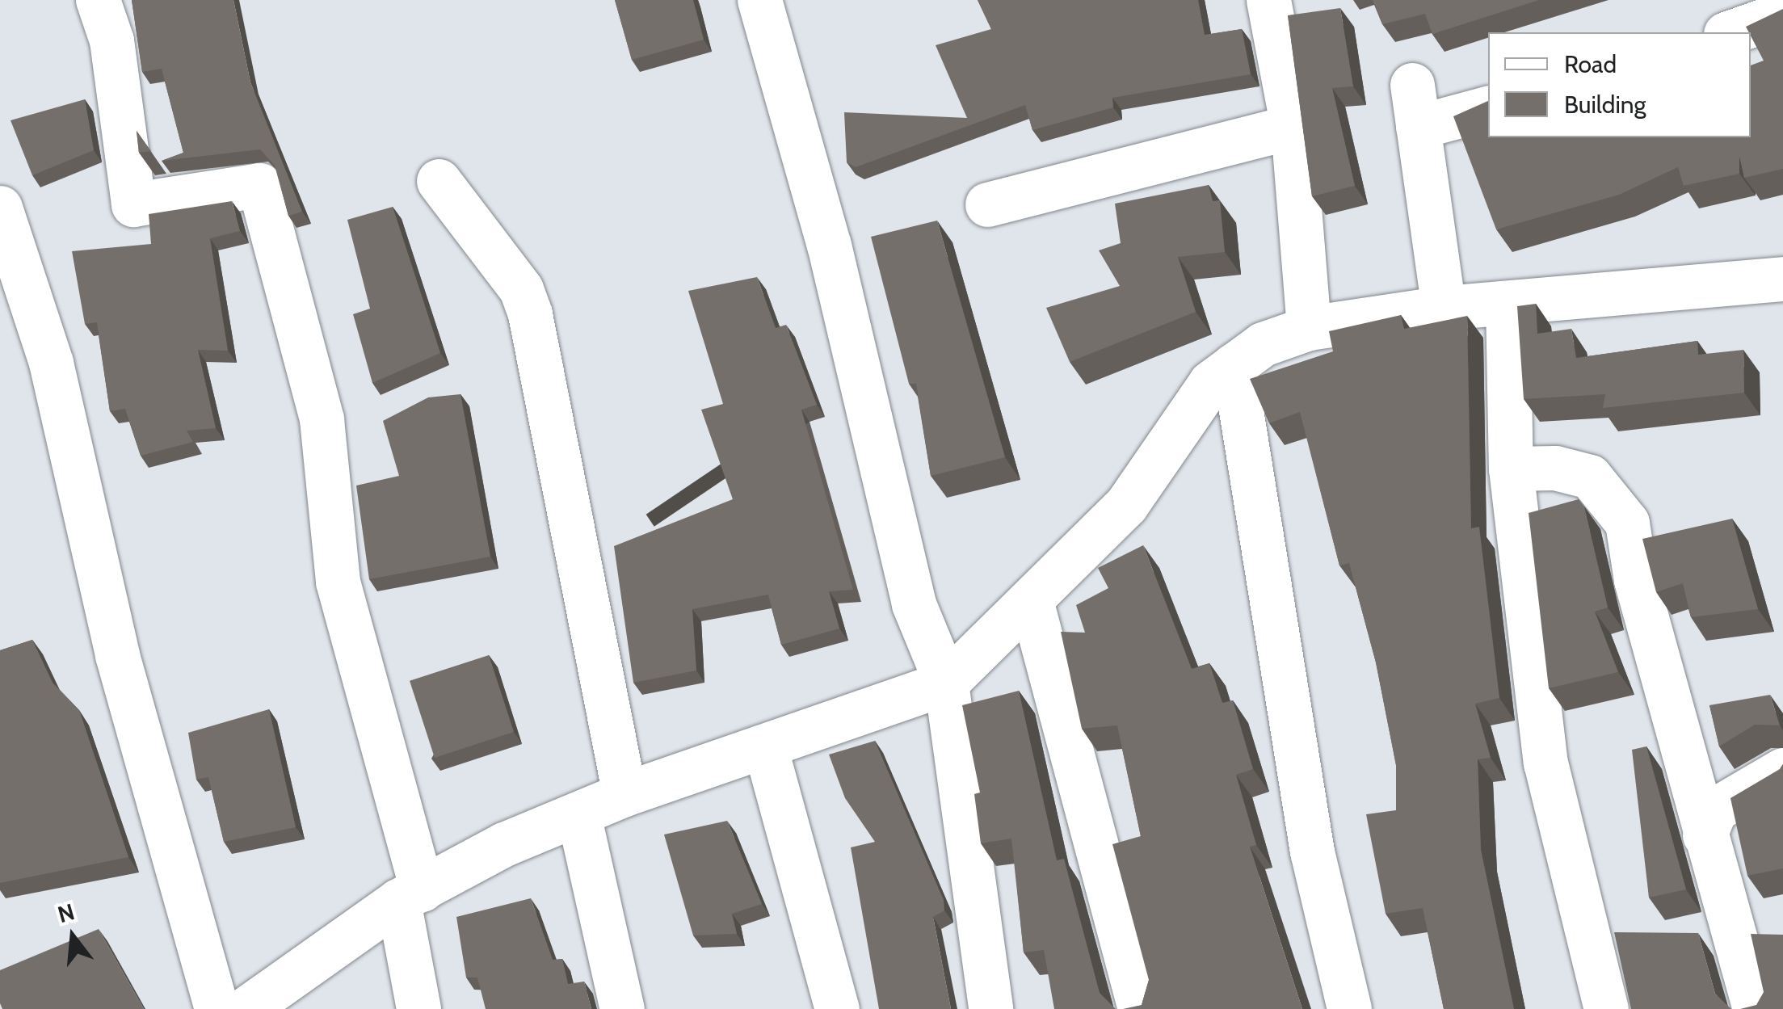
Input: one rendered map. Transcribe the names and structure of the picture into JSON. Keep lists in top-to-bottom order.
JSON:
{
  "legend": ["Road", "Building"],
  "north": "top"
}
